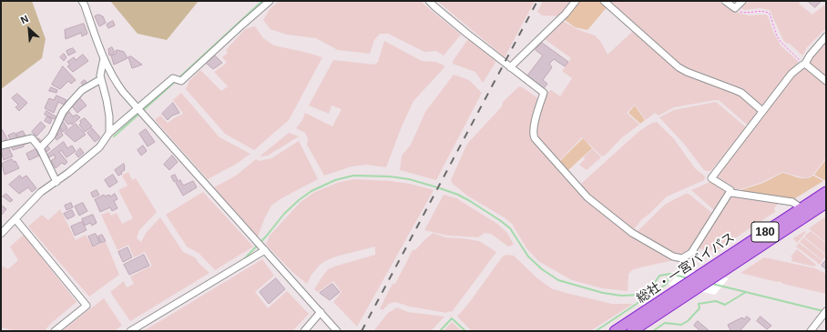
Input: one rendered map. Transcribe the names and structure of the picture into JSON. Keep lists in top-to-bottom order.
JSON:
{
  "streets": {
    "highway": ["180", "総社・一宮バイパス"]
  },
  "north": "top left"
}
